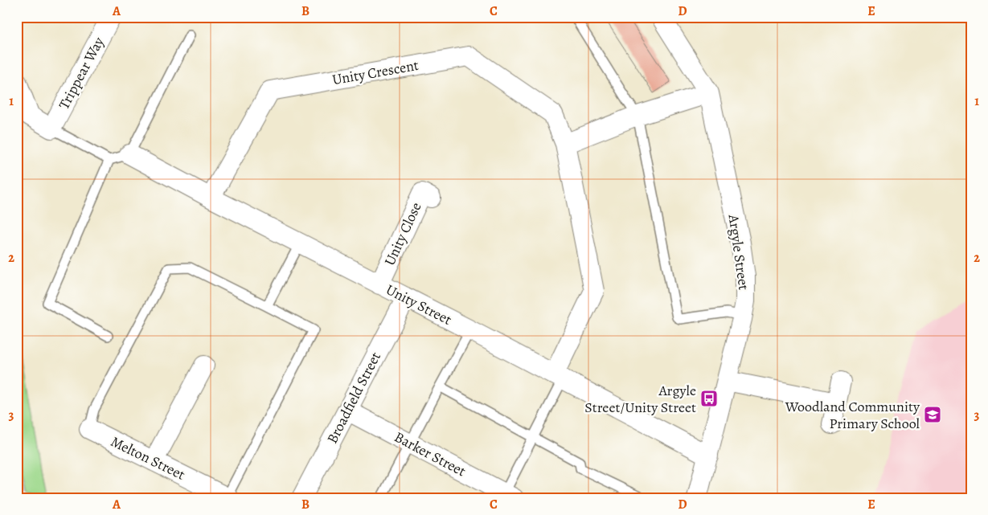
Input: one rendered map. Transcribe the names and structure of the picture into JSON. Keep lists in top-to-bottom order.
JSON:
{
  "streets": {
    "street": [
      "Unity Crescent",
      "Trippear Way",
      "Unity Close",
      "Argyle Street",
      "Unity Street",
      "Broadfield Street",
      "Barker Street",
      "Melton Street"
    ]
  },
  "crossings": [
    ["Unity Crescent", "Unity Street"],
    ["Unity Close", "Unity Street"],
    ["Argyle Street", "Unity Street"],
    ["Unity Street", "Broadfield Street"],
    ["Broadfield Street", "Barker Street"]
  ],
  "places": {
    "bus stop": ["Argyle Street/Unity Street"],
    "school or university": ["Woodland Community Primary School"]
  },
  "grid": {
    "columns": [
      "A",
      "B",
      "C",
      "D",
      "E"
    ],
    "rows": ["1", "2", "3"]
  }
}
